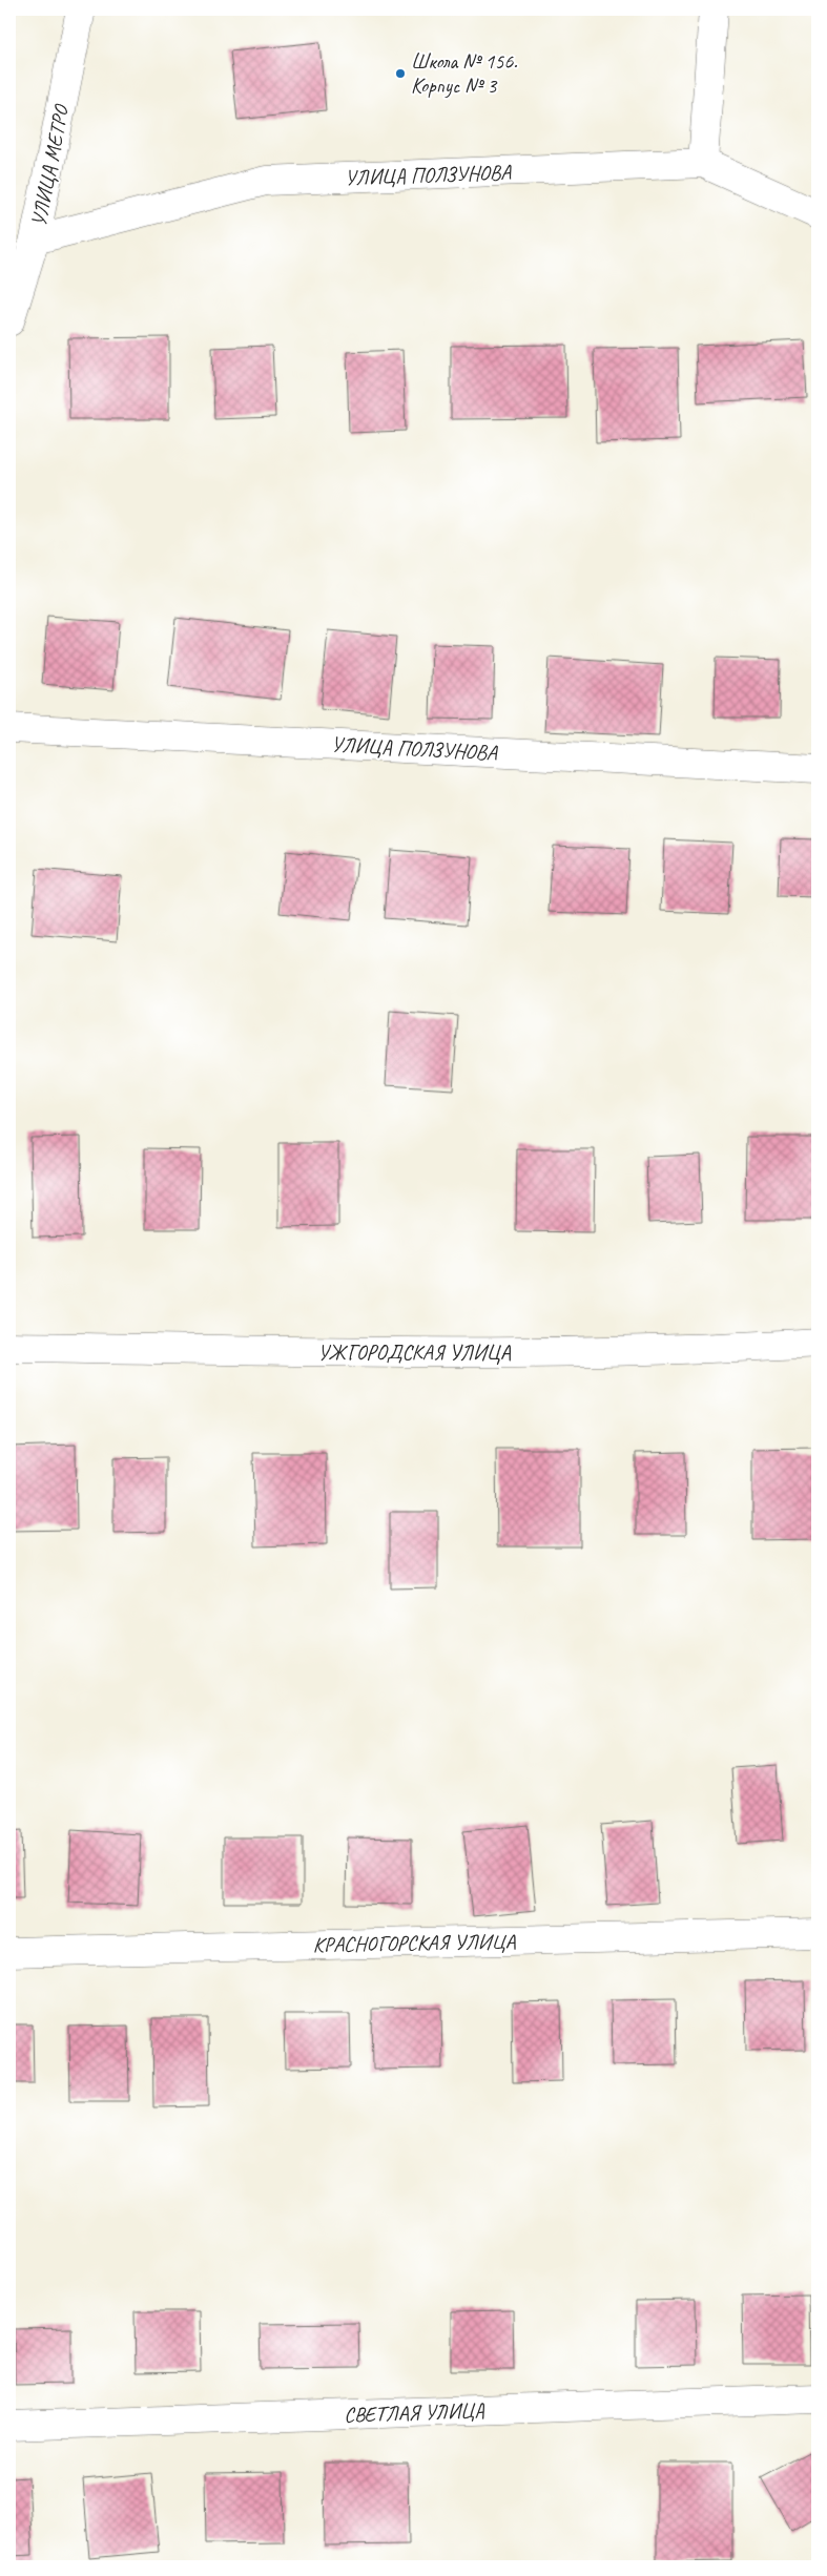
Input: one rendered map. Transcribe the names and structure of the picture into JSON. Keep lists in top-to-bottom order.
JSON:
{
  "streets": {
    "street": [
      "УЛИЦА МЕТРО",
      "УЛИЦА ПОЛЗУНОВА",
      "УЖГОРОДСКАЯ УЛИЦА",
      "КРАСНОГОРСКАЯ УЛИЦА",
      "СВЕТЛАЯ УЛИЦА"
    ]
  },
  "crossings": [
    ["УЛИЦА МЕТРО", "УЛИЦА ПОЛЗУНОВА"]
  ],
  "places": ["Школа № 156. Корпус № 3"]
}
